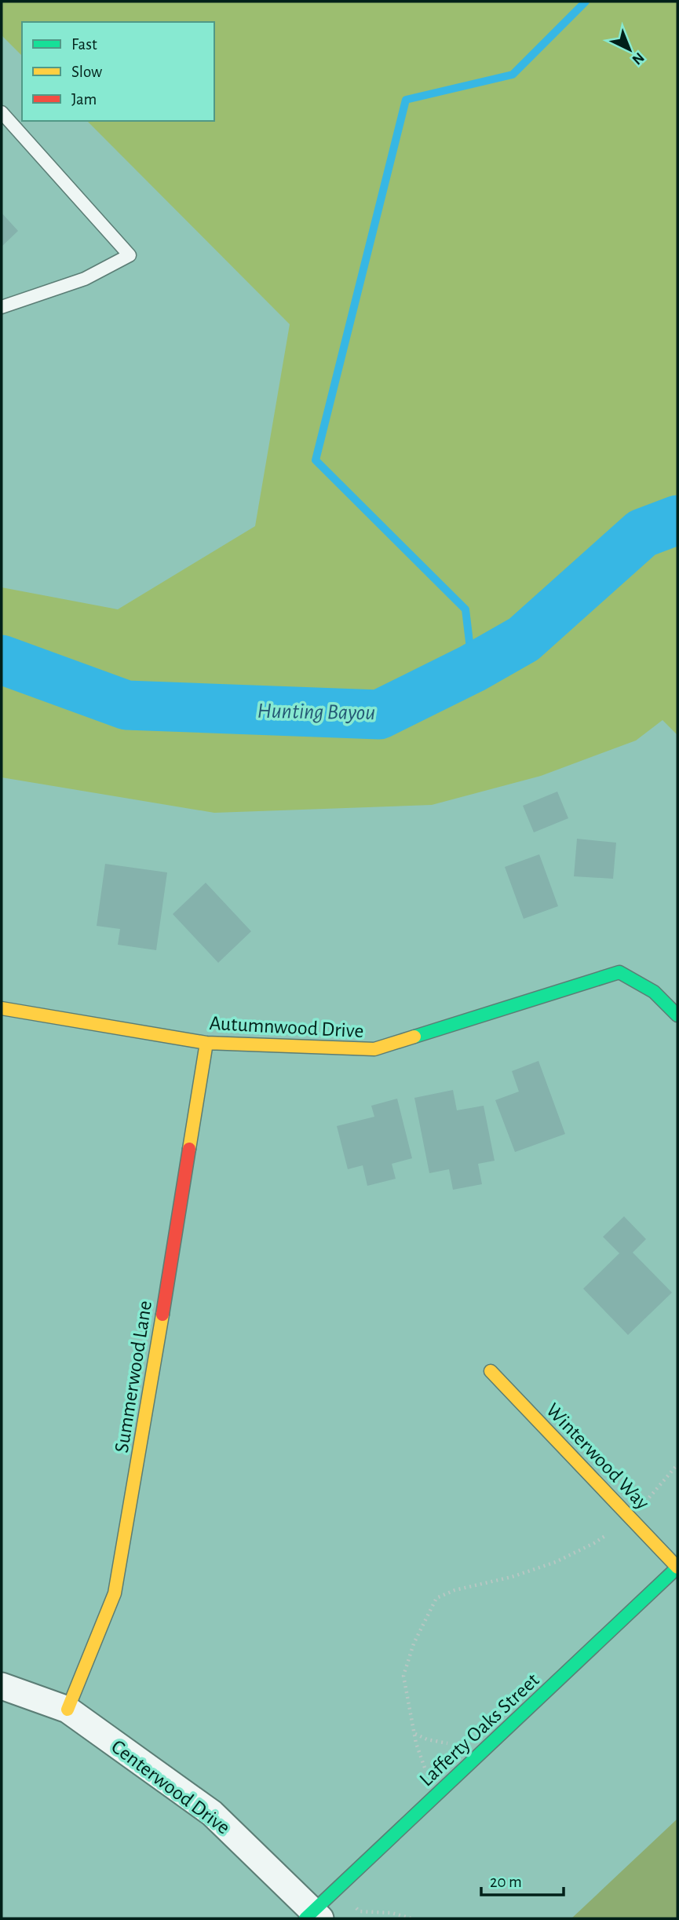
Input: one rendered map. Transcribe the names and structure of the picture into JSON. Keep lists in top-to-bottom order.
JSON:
{
  "streets": {
    "street": [
      "Autumnwood Drive",
      "Summerwood Lane",
      "Winterwood Way",
      "Lafferty Oaks Street",
      "Centerwood Drive"
    ]
  },
  "crossings": [
    ["Autumnwood Drive", "Summerwood Lane"],
    ["Summerwood Lane", "Centerwood Drive"],
    ["Winterwood Way", "Lafferty Oaks Street"],
    ["Lafferty Oaks Street", "Centerwood Drive"]
  ],
  "water": ["Hunting Bayou"],
  "legend": ["Fast", "Slow", "Jam"],
  "scale_bar": "20 m",
  "north": "bottom right"
}
